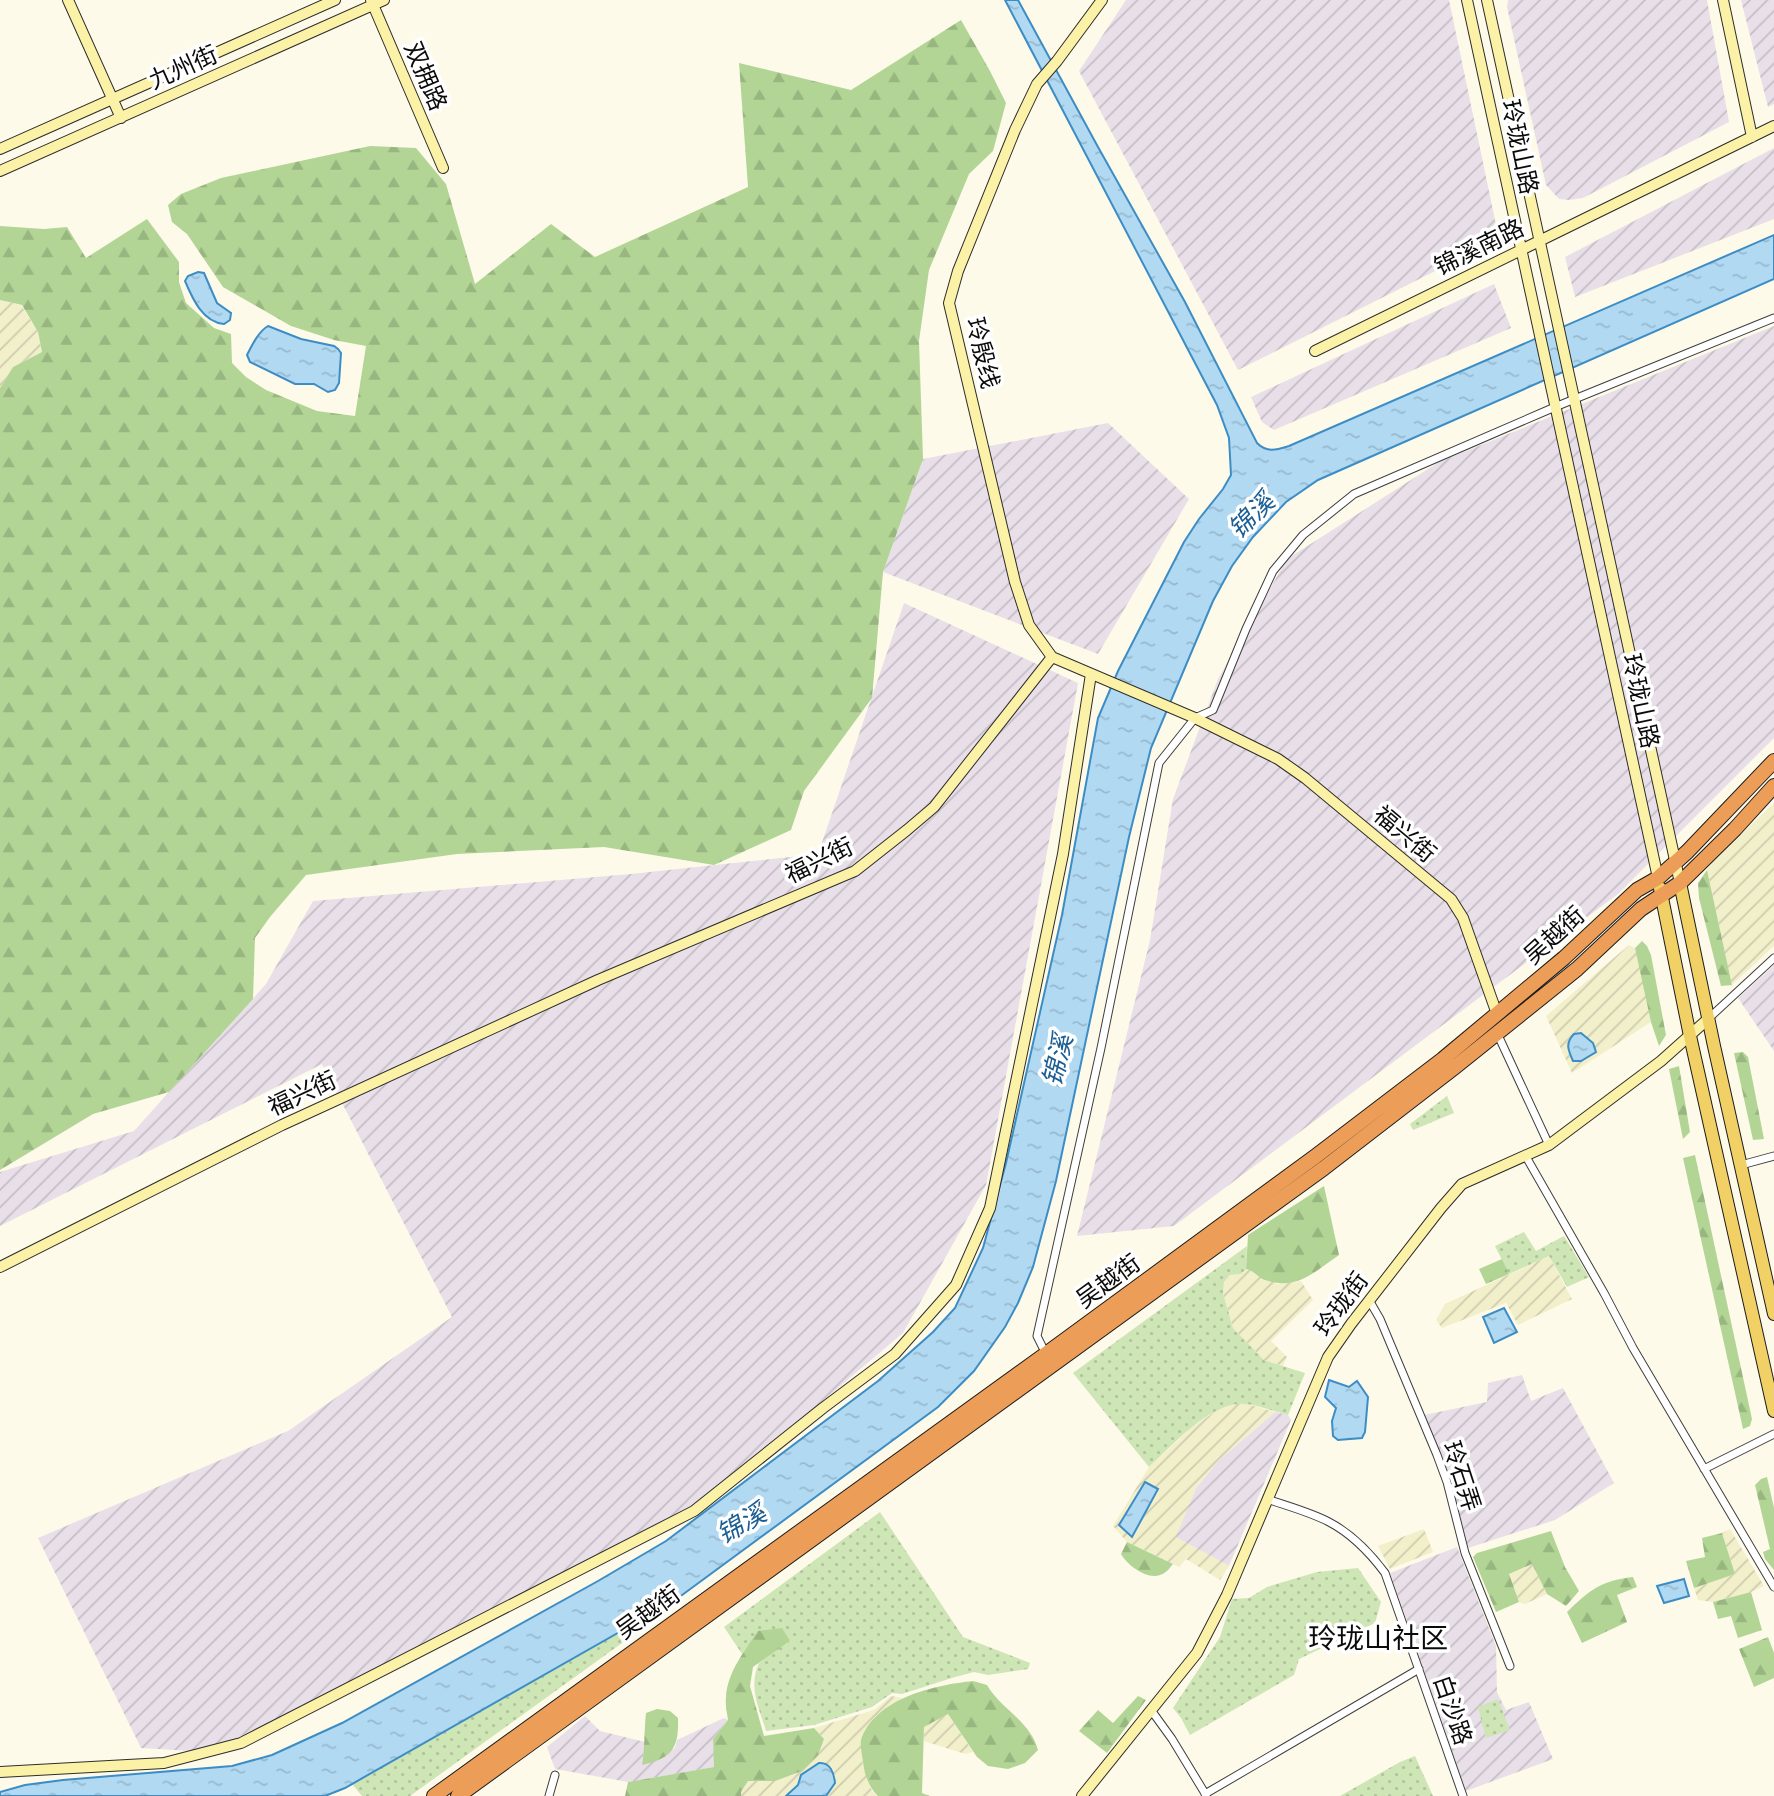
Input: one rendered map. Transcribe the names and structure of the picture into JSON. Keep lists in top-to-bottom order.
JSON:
{
  "streets": {
    "highway": ["吴越街"],
    "main road": ["玲珑山路"],
    "street": [
      "九州街",
      "双拥路",
      "锦溪南路",
      "玲殷线",
      "福兴街",
      "玲珑街",
      "玲石弄",
      "白沙路"
    ]
  },
  "crossings": [
    ["九州街", "双拥路"],
    ["玲珑山路", "锦溪南路"],
    ["玲珑山路", "吴越街"],
    ["玲珑山路", "玲珑街"],
    ["玲殷线", "福兴街"],
    ["福兴街", "吴越街"],
    ["玲珑街", "玲石弄"],
    ["玲珑街", "白沙路"]
  ],
  "districts": ["玲珑山社区"],
  "water": ["锦溪"]
}
